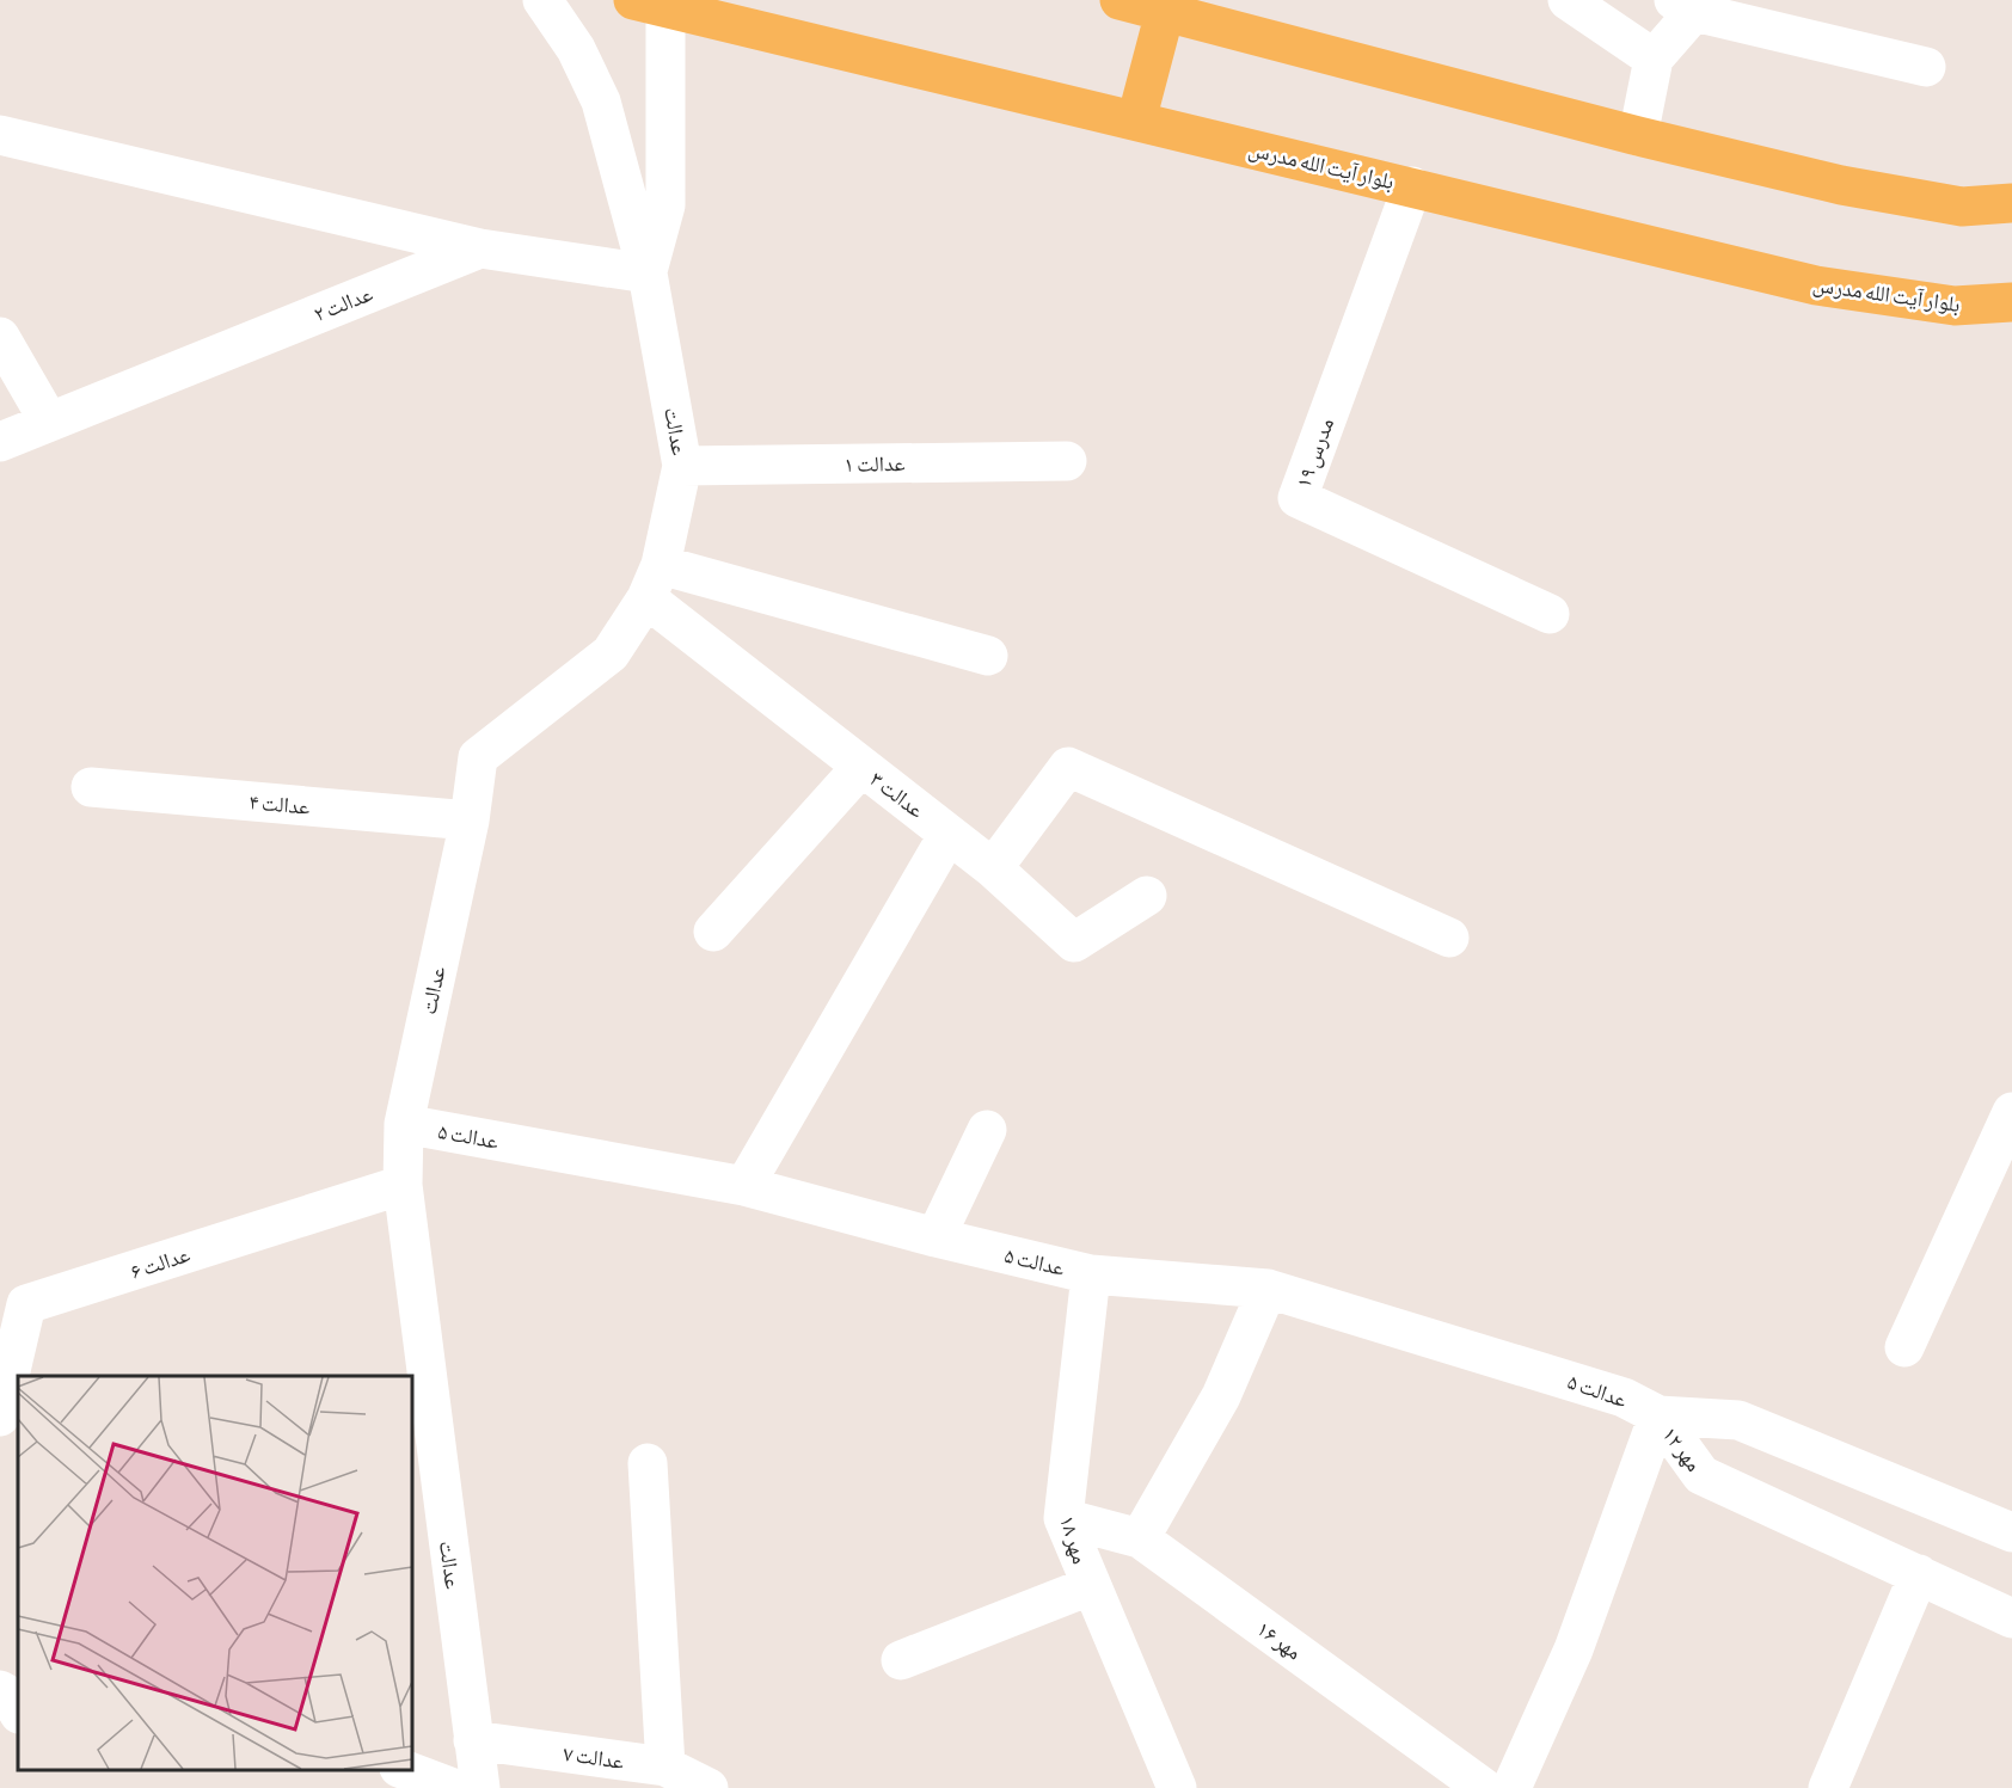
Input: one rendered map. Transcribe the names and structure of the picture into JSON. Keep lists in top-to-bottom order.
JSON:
{
  "streets": {
    "main road": ["بلوار آیت الله مدرس"],
    "street": [
      "عدالت ۲",
      "عدالت",
      "مدرس ۱۹",
      "عدالت ۱",
      "عدالت ۳",
      "عدالت ۴",
      "عدالت ۵",
      "عدالت ۶",
      "مهر ۱۲",
      "مهر ۱۸",
      "مهر ۱۶",
      "عدالت ۷"
    ]
  },
  "crossings": [
    ["بلوار آیت الله مدرس", "عدالت"],
    ["بلوار آیت الله مدرس", "مدرس ۱۹"],
    ["عدالت", "عدالت ۱"],
    ["عدالت", "عدالت ۳"],
    ["عدالت", "عدالت ۴"],
    ["عدالت", "عدالت ۵"],
    ["عدالت", "عدالت ۶"],
    ["عدالت", "عدالت ۷"],
    ["عدالت ۵", "مهر ۱۲"],
    ["عدالت ۵", "مهر ۱۸"],
    ["مهر ۱۸", "مهر ۱۶"]
  ]
}
